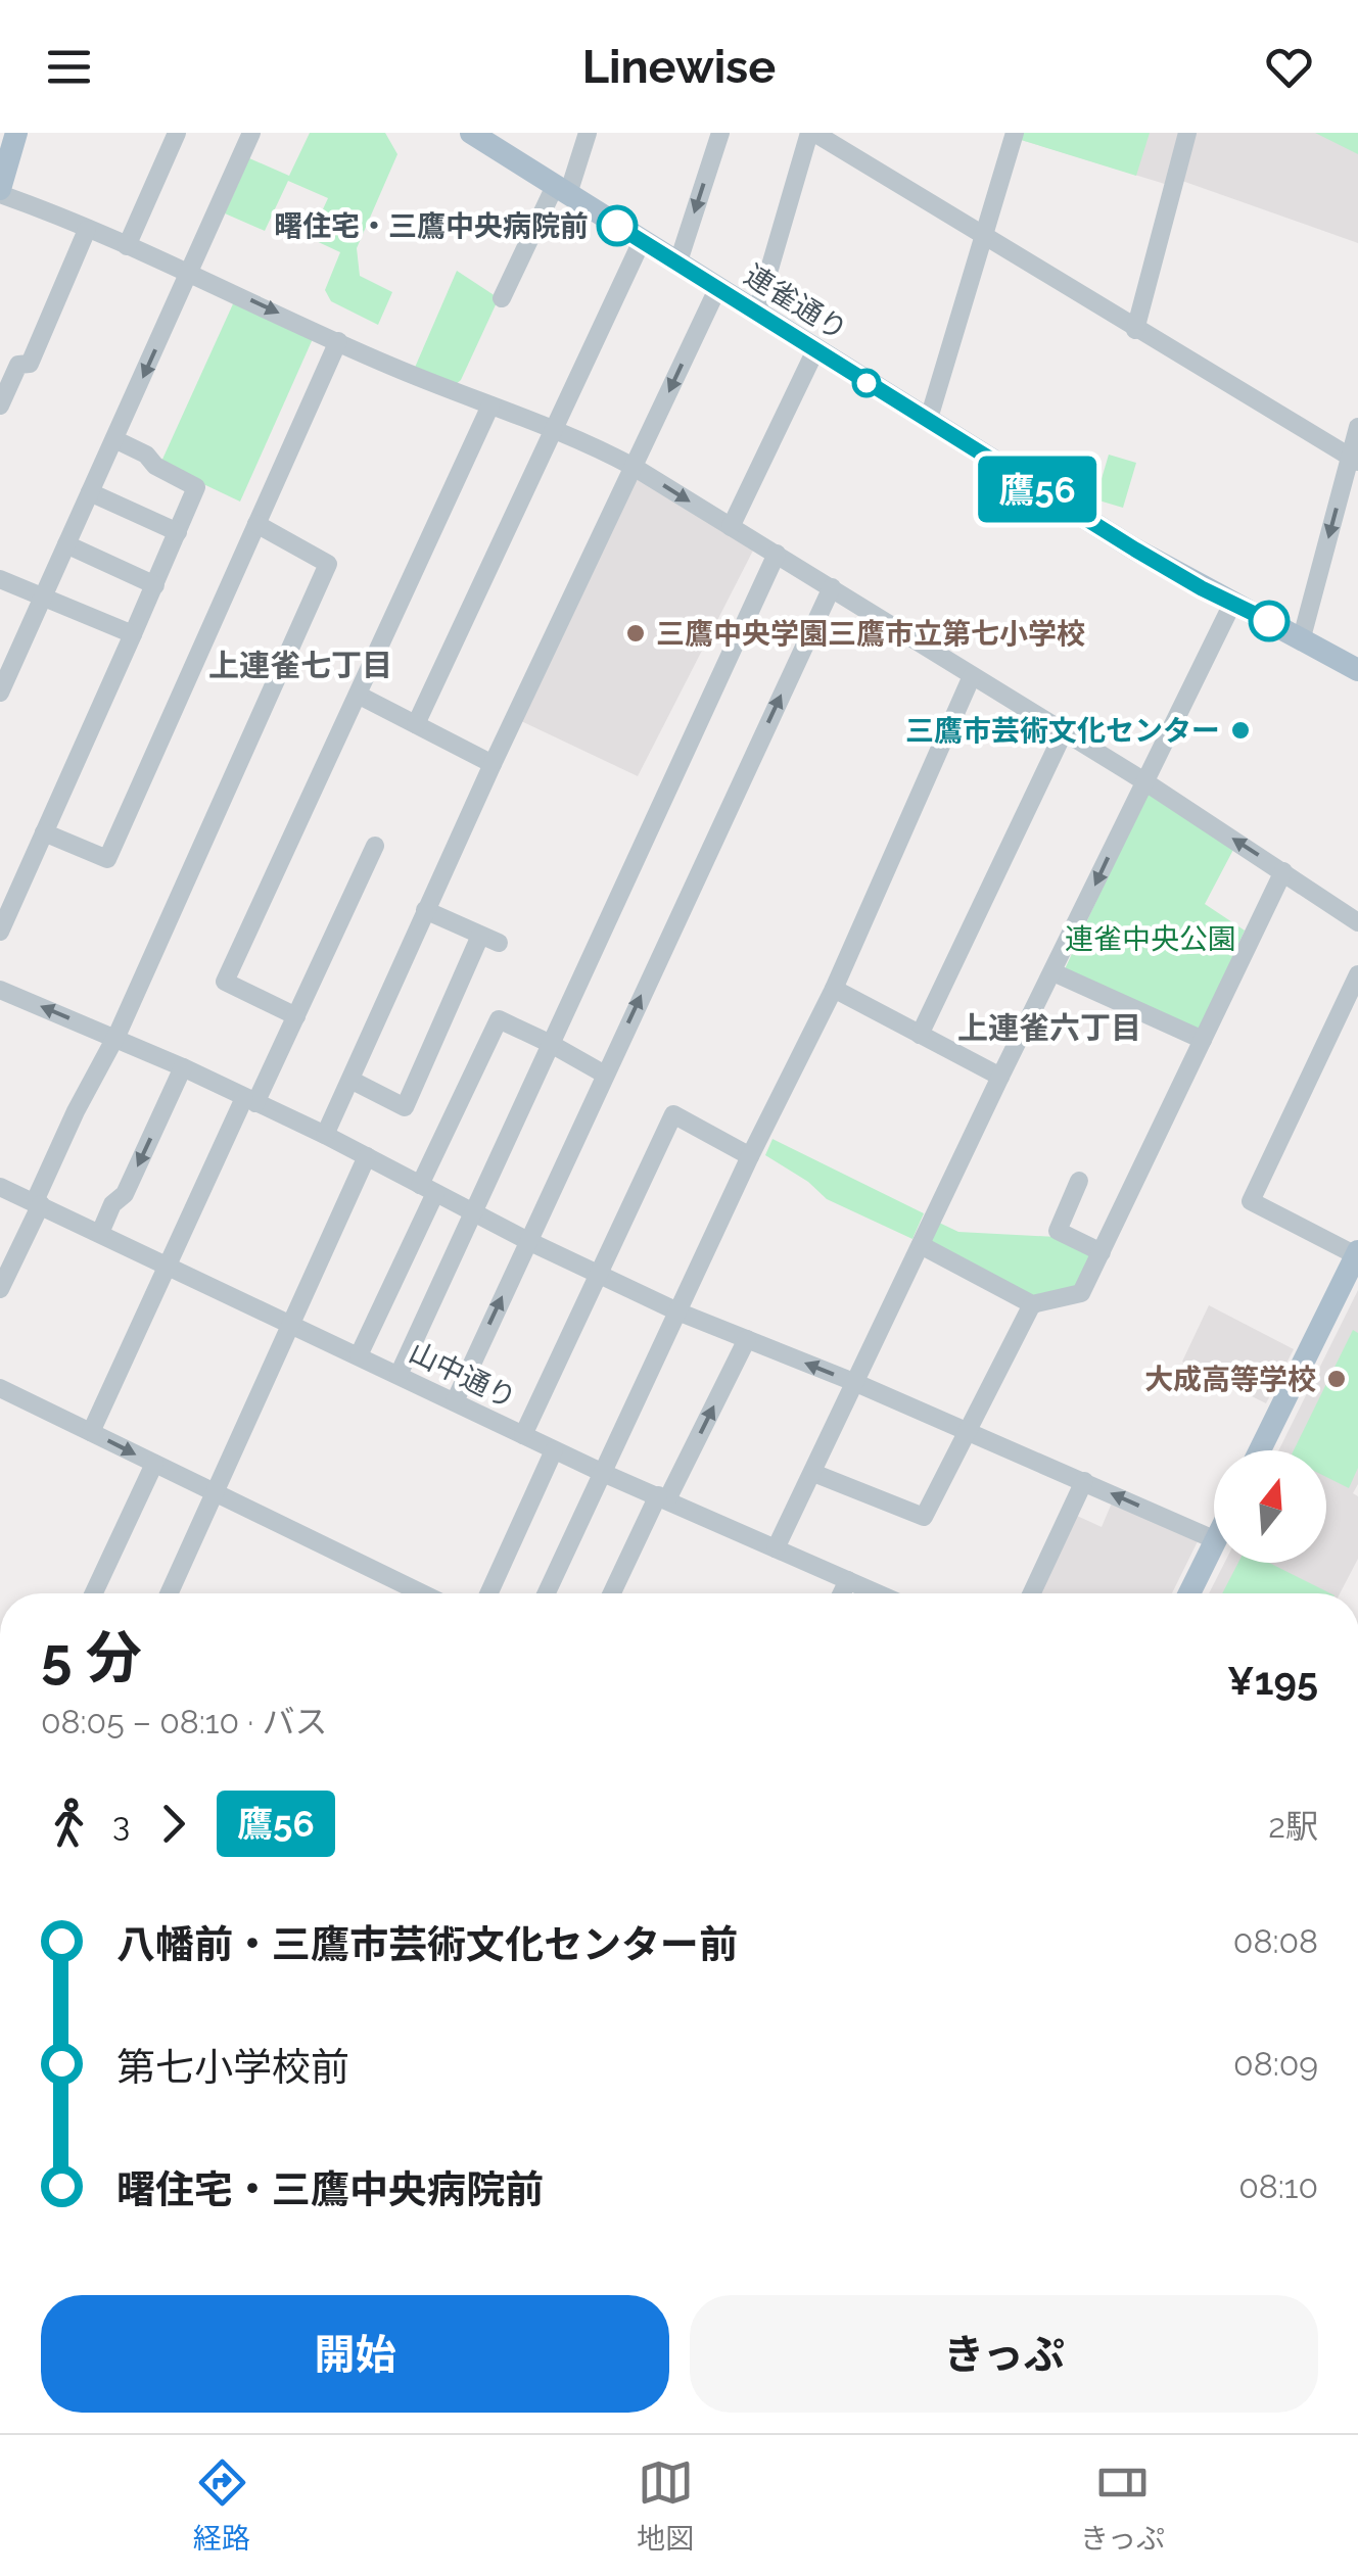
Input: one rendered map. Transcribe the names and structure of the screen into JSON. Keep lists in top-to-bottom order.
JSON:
{
  "streets": {
    "main road": ["連雀通り"],
    "street": ["山中通り"]
  },
  "districts": ["上連雀七丁目", "上連雀六丁目"],
  "parks": ["連雀中央公園"],
  "places": [
    "曙住宅・三鷹中央病院前",
    "三鷹中央学園三鷹市立第七小学校",
    "三鷹市芸術文化センター",
    "大成高等学校"
  ],
  "lines": ["bus line 鷹56"],
  "north": "top",
  "page": {
    "header": "Linewise",
    "on_map": "鷹56",
    "heading": ["5 分", "08:05 – 08:10 · バス", "¥195"],
    "legs": ["3", "鷹56", "2駅"],
    "list": [
      {
        "name": "八幡前・三鷹市芸術文化センター前",
        "value": "08:08"
      },
      {
        "name": "第七小学校前",
        "value": "08:09"
      },
      {
        "name": "曙住宅・三鷹中央病院前",
        "value": "08:10"
      }
    ],
    "buttons": ["開始", "きっぷ"],
    "tabs": ["経路", "地図", "きっぷ"]
  }
}
